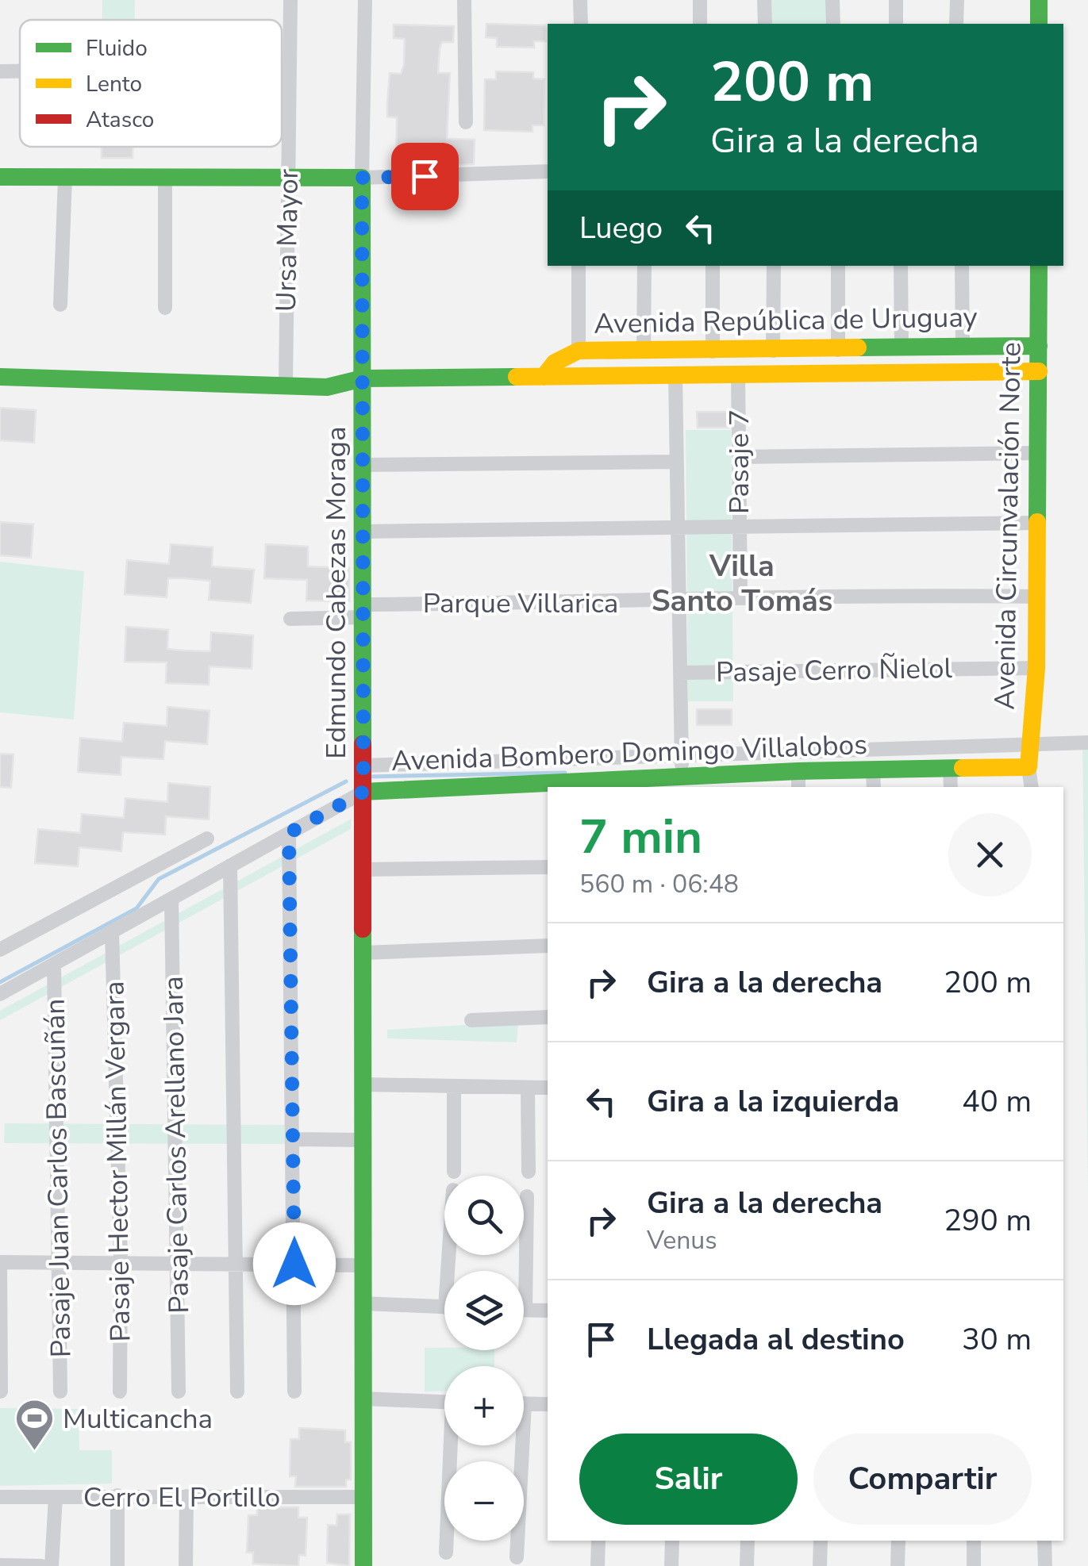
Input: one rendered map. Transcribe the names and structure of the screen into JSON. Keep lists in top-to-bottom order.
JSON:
{
  "streets": {
    "street": [
      "Ursa Mayor",
      "Avenida República de Uruguay",
      "Pasaje 7",
      "Avenida Circunvalación Norte",
      "Edmundo Cabezas Moraga",
      "Parque Villarica",
      "Pasaje Cerro Ñielol",
      "Avenida Bombero Domingo Villalobos",
      "Pasaje Carlos Arellano Jara",
      "Pasaje Hector Millán Vergara",
      "Pasaje Juan Carlos Bascuñán",
      "Cerro El Portillo"
    ]
  },
  "crossings": [
    ["Ursa Mayor", "Avenida República de Uruguay"],
    ["Avenida República de Uruguay", "Pasaje 7"],
    ["Avenida República de Uruguay", "Avenida Circunvalación Norte"],
    ["Avenida República de Uruguay", "Edmundo Cabezas Moraga"],
    ["Pasaje 7", "Parque Villarica"],
    ["Avenida Circunvalación Norte", "Parque Villarica"],
    ["Avenida Circunvalación Norte", "Pasaje Cerro Ñielol"],
    ["Avenida Circunvalación Norte", "Avenida Bombero Domingo Villalobos"],
    ["Edmundo Cabezas Moraga", "Parque Villarica"],
    ["Edmundo Cabezas Moraga", "Avenida Bombero Domingo Villalobos"],
    ["Edmundo Cabezas Moraga", "Cerro El Portillo"],
    ["Avenida Bombero Domingo Villalobos", "Pasaje Carlos Arellano Jara"],
    ["Avenida Bombero Domingo Villalobos", "Pasaje Hector Millán Vergara"],
    ["Avenida Bombero Domingo Villalobos", "Pasaje Juan Carlos Bascuñán"]
  ],
  "districts": ["Villa Santo Tomás"],
  "places": {
    "sports": ["Multicancha"]
  },
  "legend": ["Fluido", "Lento", "Atasco"],
  "page": {
    "turn": ["200 m", "Gira a la derecha"],
    "then": "Luego",
    "heading": ["7 min", "560 m · 06:48"],
    "list": [
      {
        "name": "Gira a la derecha",
        "value": "200 m"
      },
      {
        "name": "Gira a la izquierda",
        "value": "40 m"
      },
      {
        "name": "Gira a la derecha",
        "note": "Venus",
        "value": "290 m"
      },
      {
        "name": "Llegada al destino",
        "value": "30 m"
      }
    ],
    "map_buttons": ["+", "−"],
    "buttons": ["Salir", "Compartir"]
  }
}
